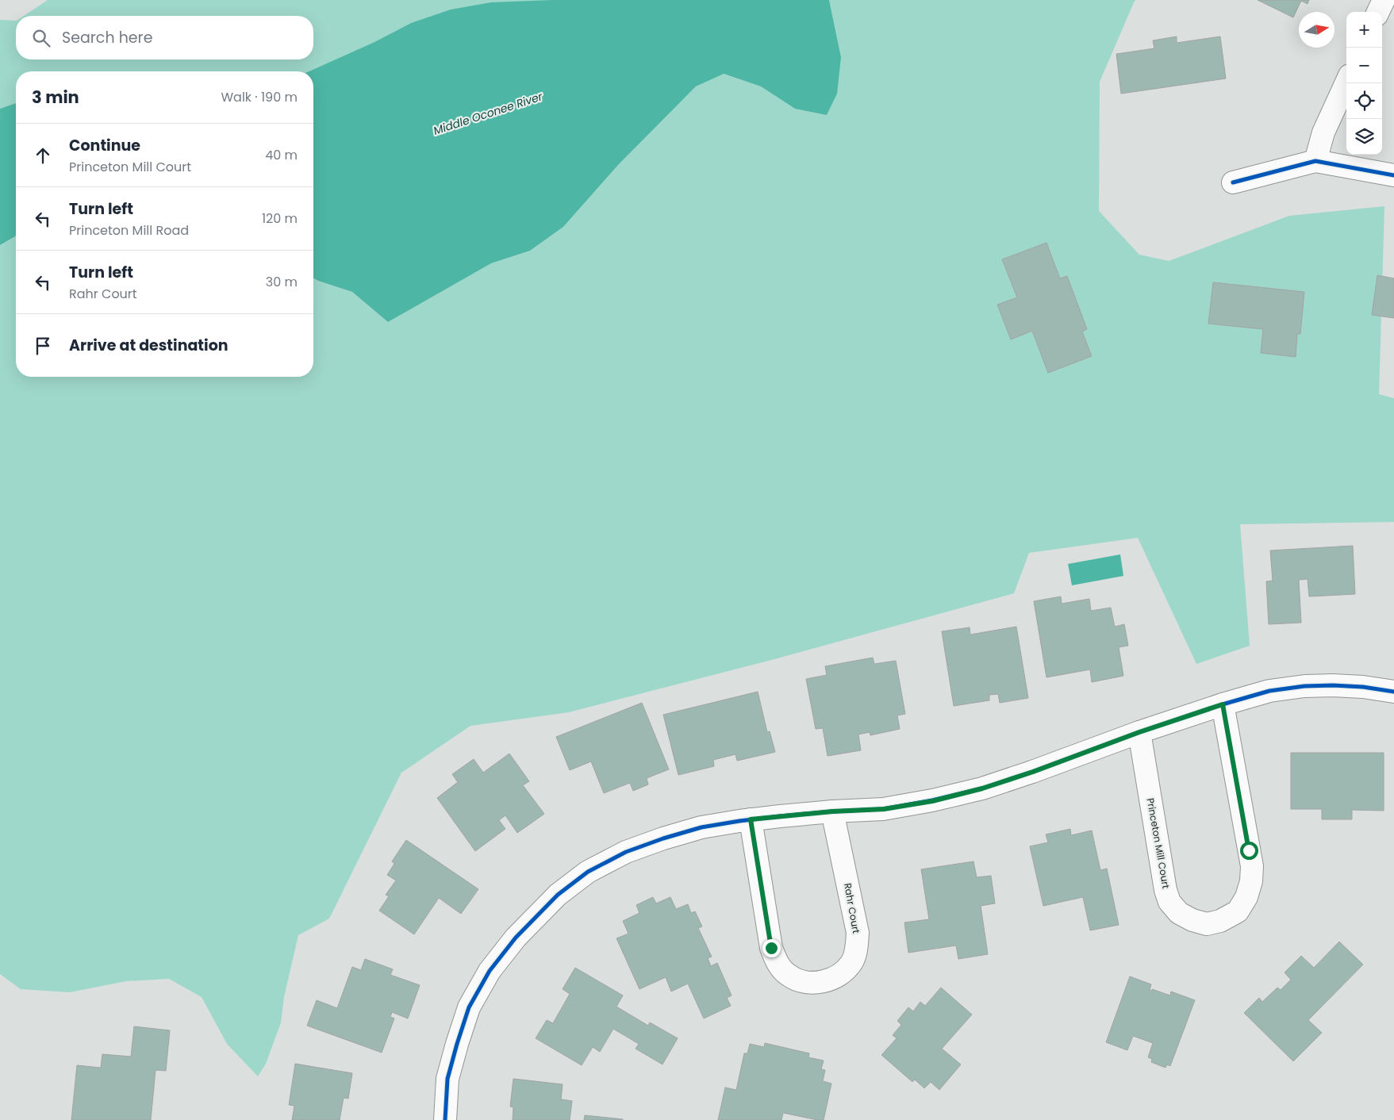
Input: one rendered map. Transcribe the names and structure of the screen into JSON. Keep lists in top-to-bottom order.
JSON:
{
  "streets": {
    "street": ["Princeton Mill Court", "Rahr Court"]
  },
  "water": ["Middle Oconee River"],
  "north": "right",
  "page": {
    "map_buttons": ["+", "−"],
    "search": "Search here",
    "heading": ["3 min", "Walk · 190 m"],
    "list": [
      ["Continue", "Princeton Mill Court", "40 m"],
      ["Turn left", "Princeton Mill Road", "120 m"],
      ["Turn left", "Rahr Court", "30 m"],
      "Arrive at destination"
    ]
  }
}
